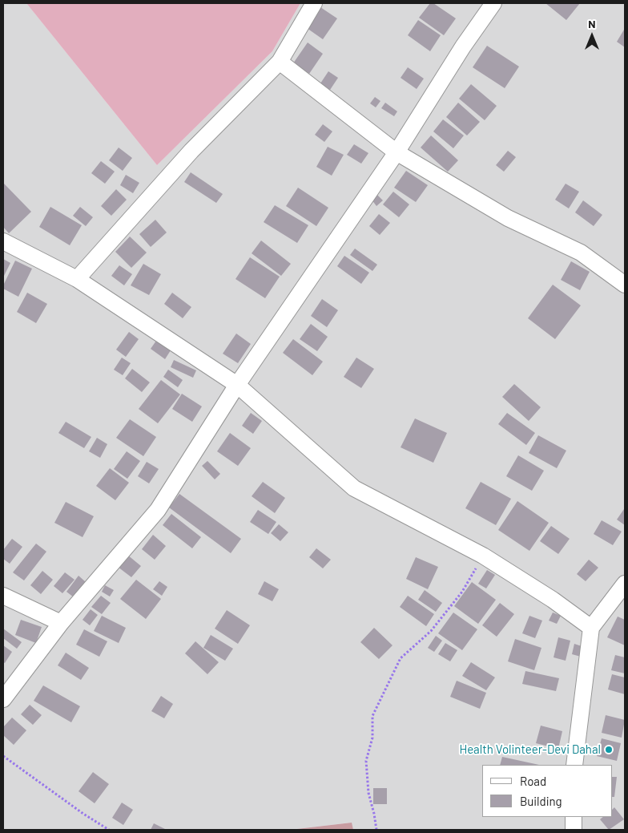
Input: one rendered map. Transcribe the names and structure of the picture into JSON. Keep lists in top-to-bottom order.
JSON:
{
  "places": ["Health Volinteer-Devi Dahal"],
  "legend": ["Road", "Building"],
  "north": "top"
}
